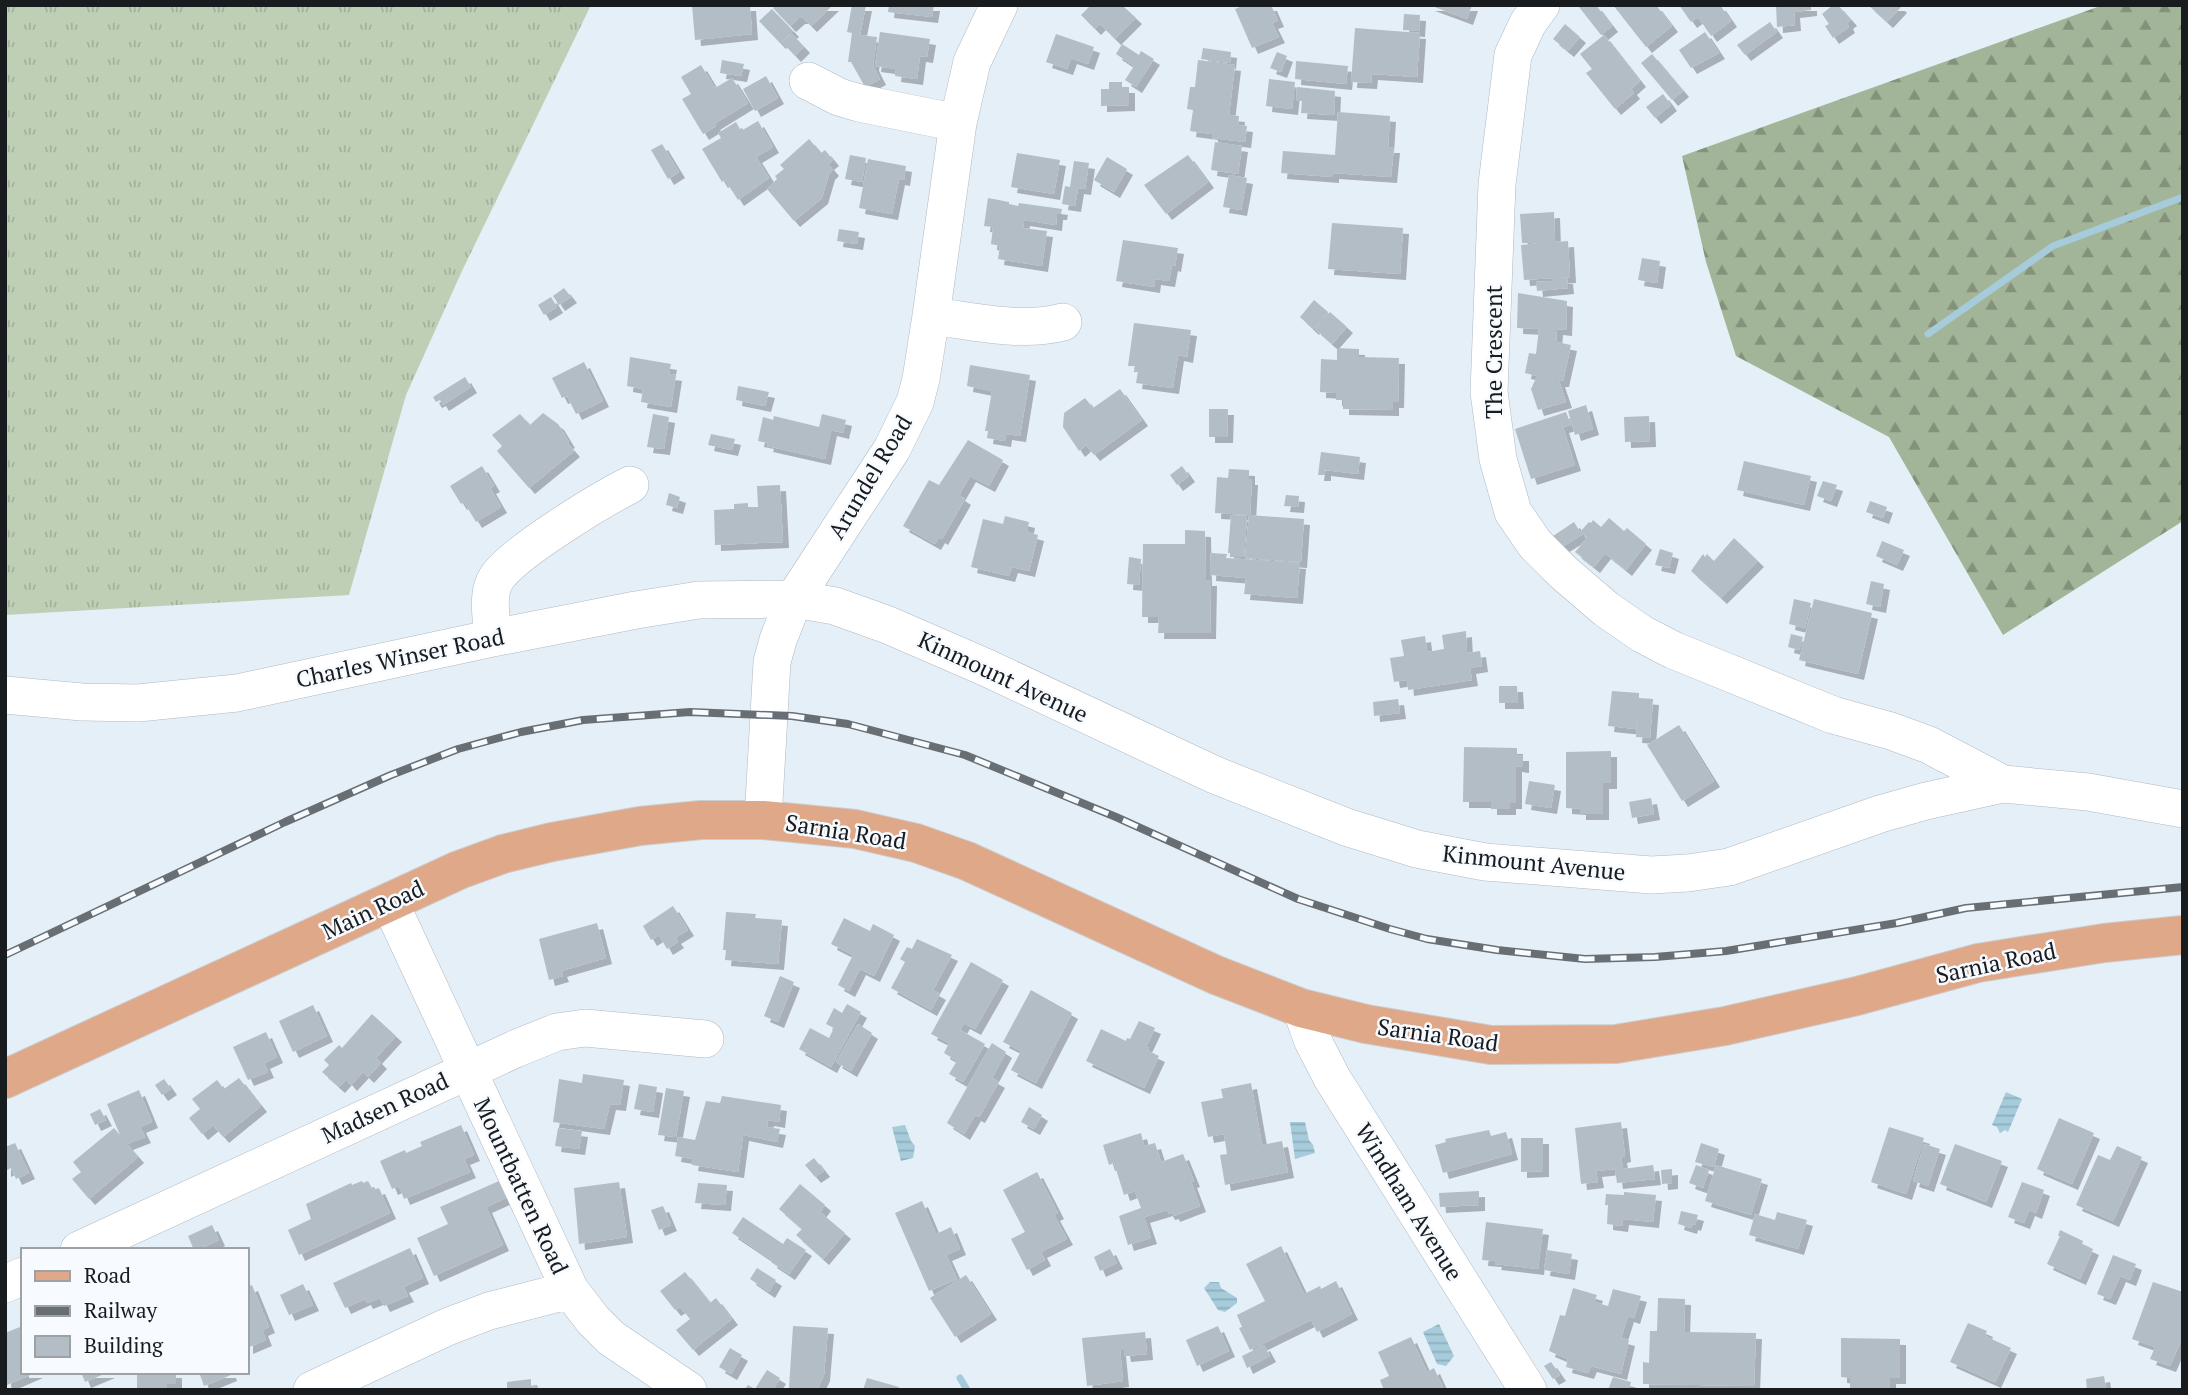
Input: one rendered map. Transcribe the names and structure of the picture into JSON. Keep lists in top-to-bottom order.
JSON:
{
  "streets": {
    "main road": ["Sarnia Road", "Main Road"],
    "street": [
      "The Crescent",
      "Arundel Road",
      "Charles Winser Road",
      "Kinmount Avenue",
      "Madsen Road",
      "Mountbatten Road",
      "Windham Avenue"
    ]
  },
  "crossings": [
    ["The Crescent", "Kinmount Avenue"],
    ["Arundel Road", "Charles Winser Road"],
    ["Arundel Road", "Kinmount Avenue"],
    ["Arundel Road", "Sarnia Road"],
    ["Arundel Road", "Main Road"],
    ["Charles Winser Road", "Kinmount Avenue"],
    ["Sarnia Road", "Main Road"],
    ["Sarnia Road", "Windham Avenue"],
    ["Main Road", "Mountbatten Road"],
    ["Madsen Road", "Mountbatten Road"]
  ],
  "legend": ["Road", "Railway", "Building"]
}
